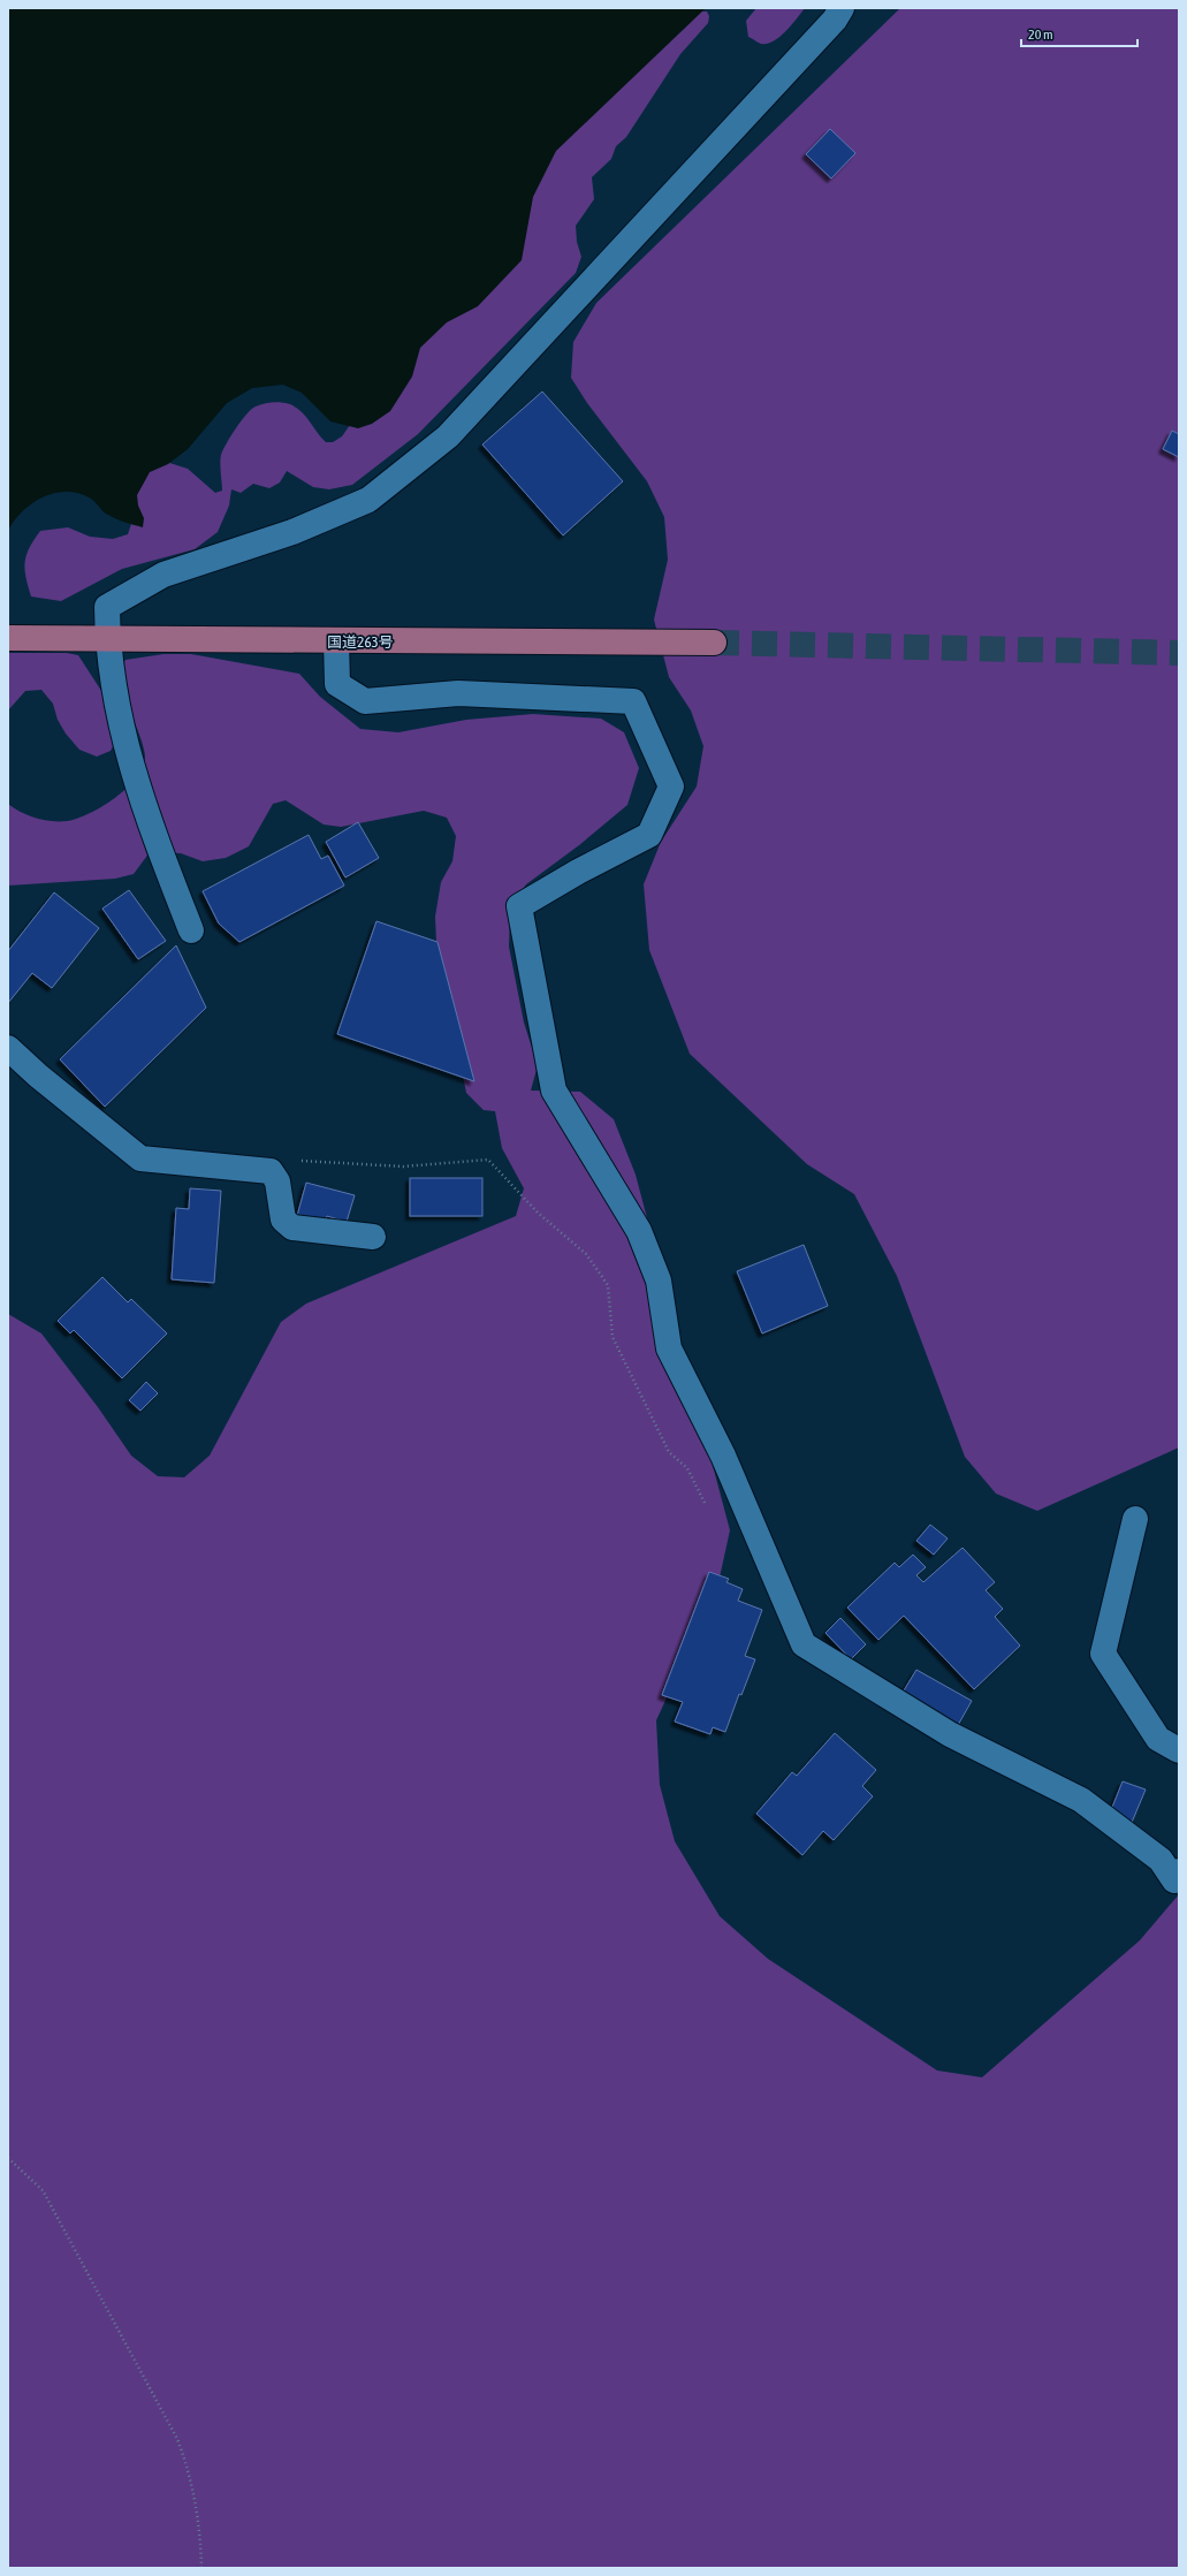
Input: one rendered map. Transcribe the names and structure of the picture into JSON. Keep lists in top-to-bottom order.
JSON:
{
  "streets": {
    "highway": ["国道263号"]
  },
  "scale_bar": "20 m"
}
